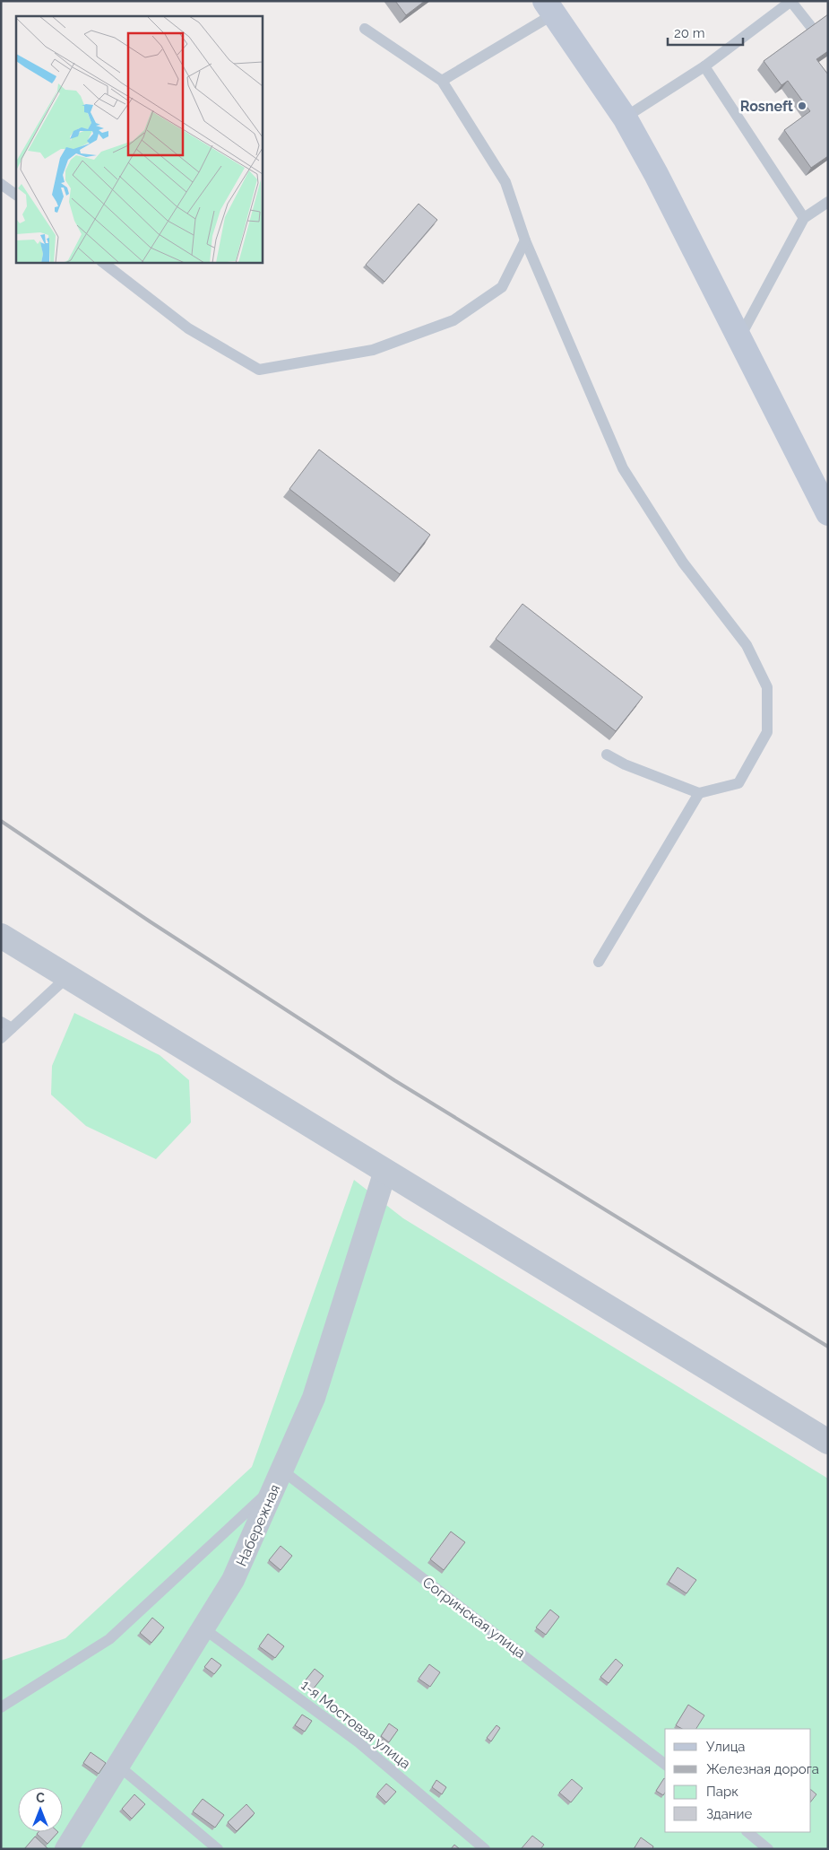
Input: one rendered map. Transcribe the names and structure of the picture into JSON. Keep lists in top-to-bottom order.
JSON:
{
  "streets": {
    "street": ["Набережная"],
    "lane": ["Согринская улица", "1-я Мостовая улица"]
  },
  "crossings": [
    ["Набережная", "Согринская улица"],
    ["Набережная", "1-я Мостовая улица"]
  ],
  "places": ["Rosneft"],
  "legend": [
    "Улица",
    "Железная дорога",
    "Парк",
    "Здание"
  ],
  "scale_bar": "20 m",
  "north": "top"
}
